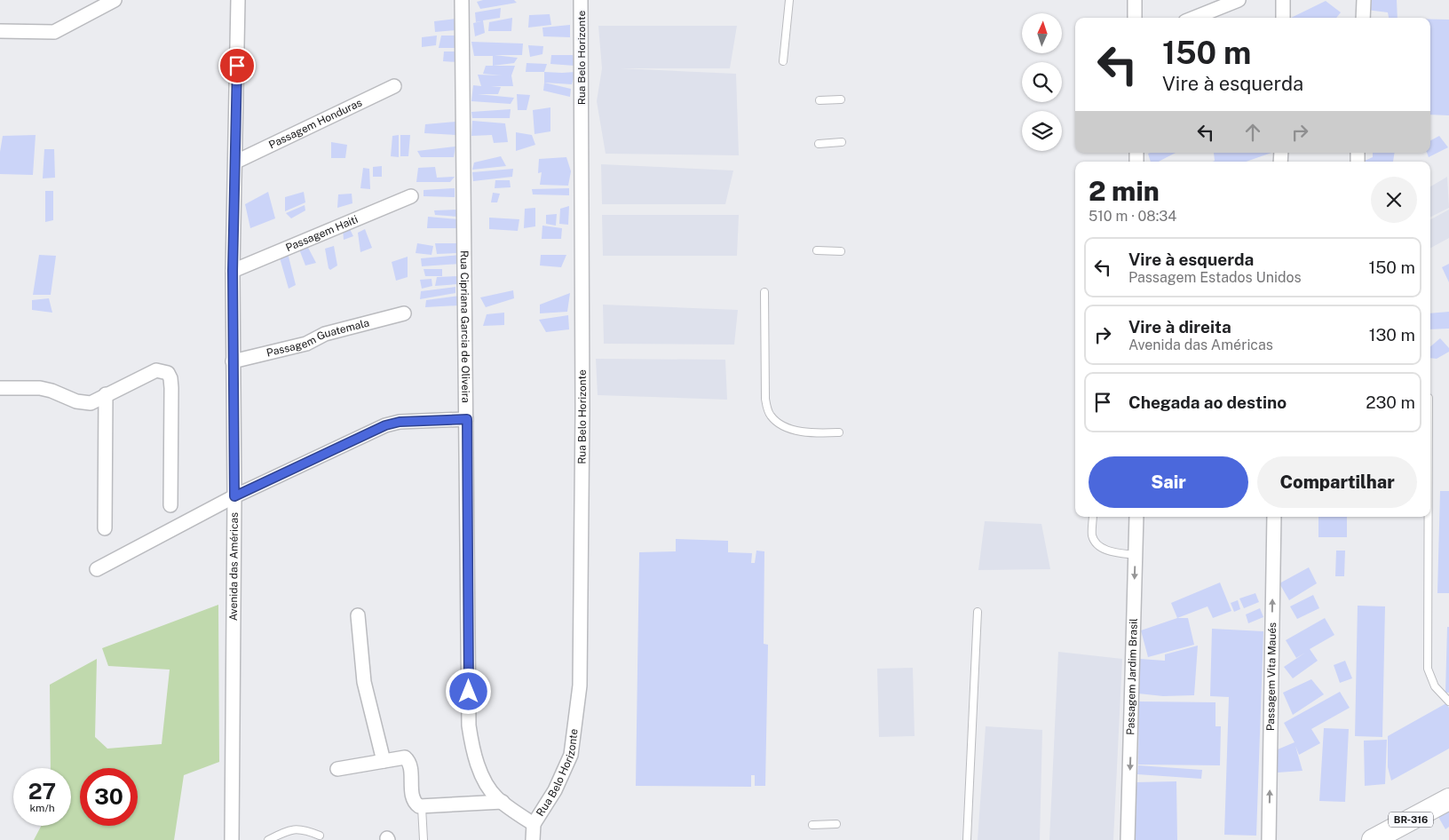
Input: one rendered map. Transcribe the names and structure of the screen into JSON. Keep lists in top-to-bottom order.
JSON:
{
  "streets": {
    "highway": ["BR-316"],
    "street": [
      "Rua Belo Horizonte",
      "Passagem Honduras",
      "Passagem Haiti",
      "Rua Cipriana Garcia de Oliveira",
      "Passagem Guatemala",
      "Avenida das Américas",
      "Passagem Jardim Brasil",
      "Passagem Vita Maués"
    ]
  },
  "crossings": [
    ["Rua Belo Horizonte", "Rua Cipriana Garcia de Oliveira"],
    ["Passagem Honduras", "Avenida das Américas"],
    ["Passagem Haiti", "Avenida das Américas"],
    ["Passagem Guatemala", "Avenida das Américas"]
  ],
  "one_way": ["Passagem Jardim Brasil", "Passagem Vita Maués"],
  "north": "top",
  "page": {
    "turn": ["150 m", "Vire à esquerda"],
    "heading": ["2 min", "510 m · 08:34"],
    "list": [
      {
        "name": "Vire à esquerda",
        "note": "Passagem Estados Unidos",
        "value": "150 m"
      },
      {
        "name": "Vire à direita",
        "note": "Avenida das Américas",
        "value": "130 m"
      },
      {
        "name": "Chegada ao destino",
        "value": "230 m"
      }
    ],
    "buttons": ["Sair", "Compartilhar"],
    "speed": "27 km/h",
    "limit": "30"
  }
}
